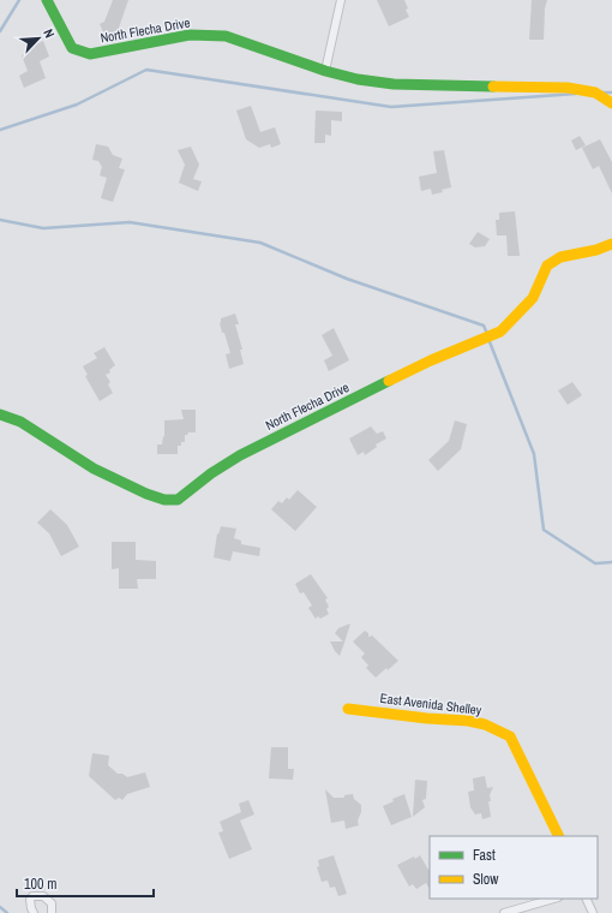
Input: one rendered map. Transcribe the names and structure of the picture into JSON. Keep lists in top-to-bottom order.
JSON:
{
  "streets": {
    "street": ["North Flecha Drive", "East Avenida Shelley"]
  },
  "legend": ["Fast", "Slow"],
  "scale_bar": "100 m",
  "north": "top right"
}
